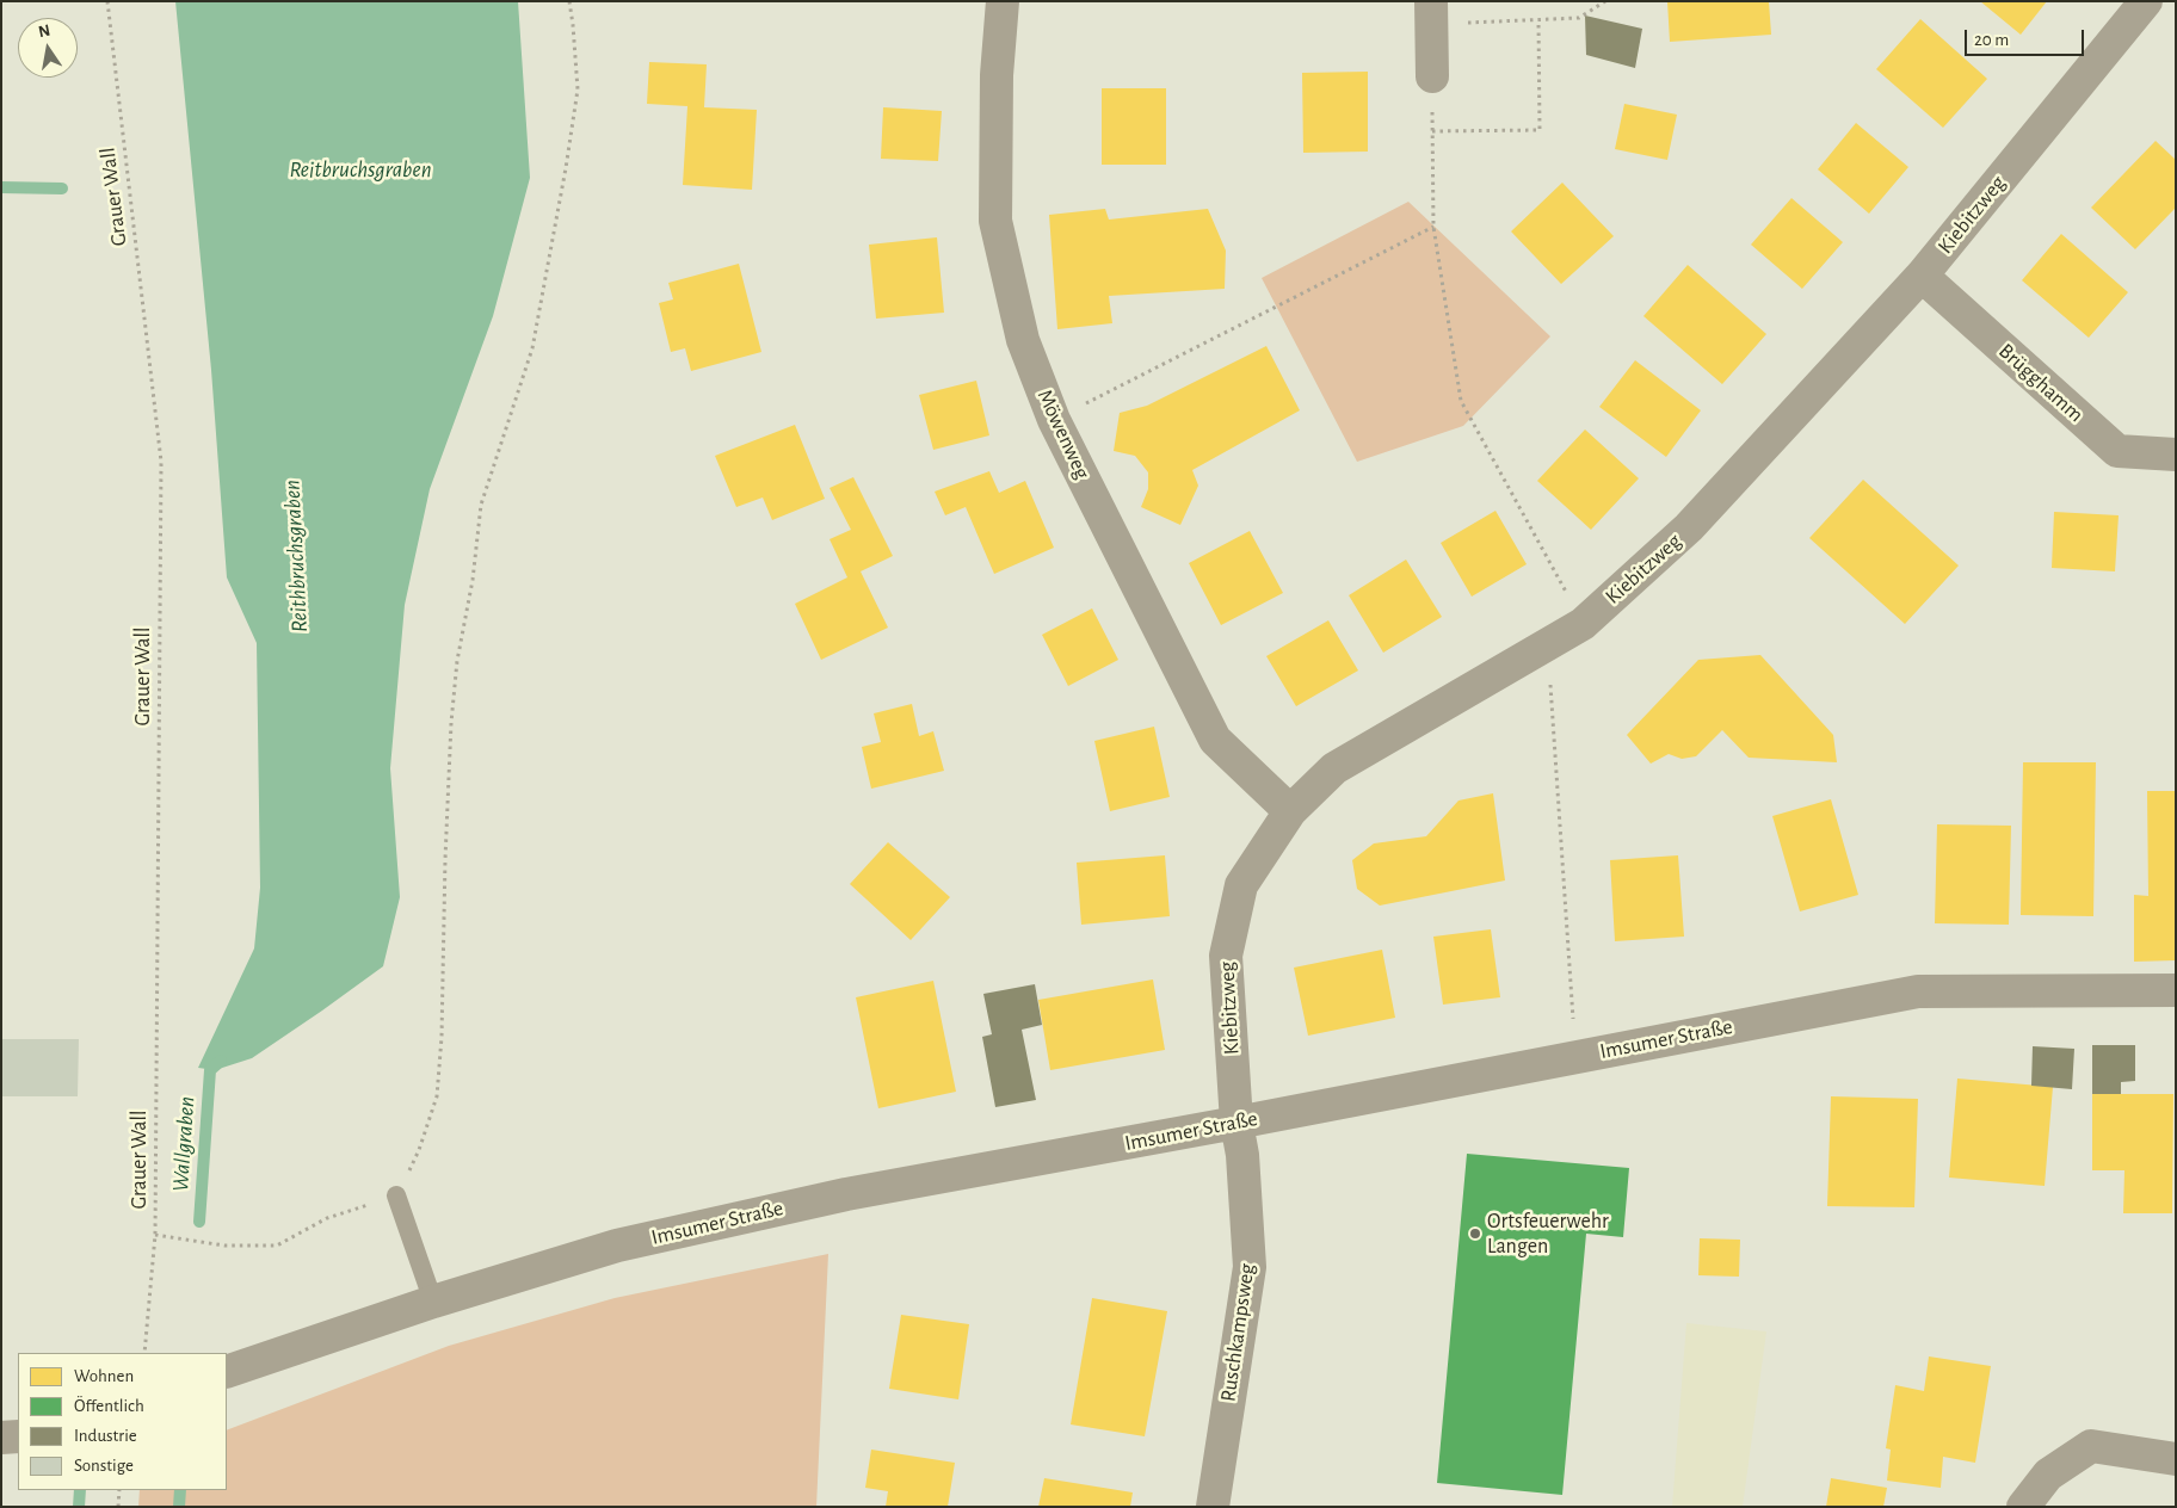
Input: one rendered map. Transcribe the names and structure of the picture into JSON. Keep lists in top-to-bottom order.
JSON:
{
  "streets": {
    "street": [
      "Kiebitzweg",
      "Brügghamm",
      "Möwenweg",
      "Imsumer Straße",
      "Ruschkampsweg"
    ],
    "path": ["Grauer Wall"]
  },
  "crossings": [
    ["Kiebitzweg", "Brügghamm"],
    ["Kiebitzweg", "Möwenweg"],
    ["Kiebitzweg", "Imsumer Straße"],
    ["Kiebitzweg", "Ruschkampsweg"],
    ["Imsumer Straße", "Ruschkampsweg"]
  ],
  "water": ["Reitbruchsgraben", "Reithbruchsgraben", "Wallgraben"],
  "places": ["Ortsfeuerwehr Langen"],
  "legend": [
    "Wohnen",
    "Öffentlich",
    "Industrie",
    "Sonstige"
  ],
  "scale_bar": "20 m",
  "north": "top"
}
